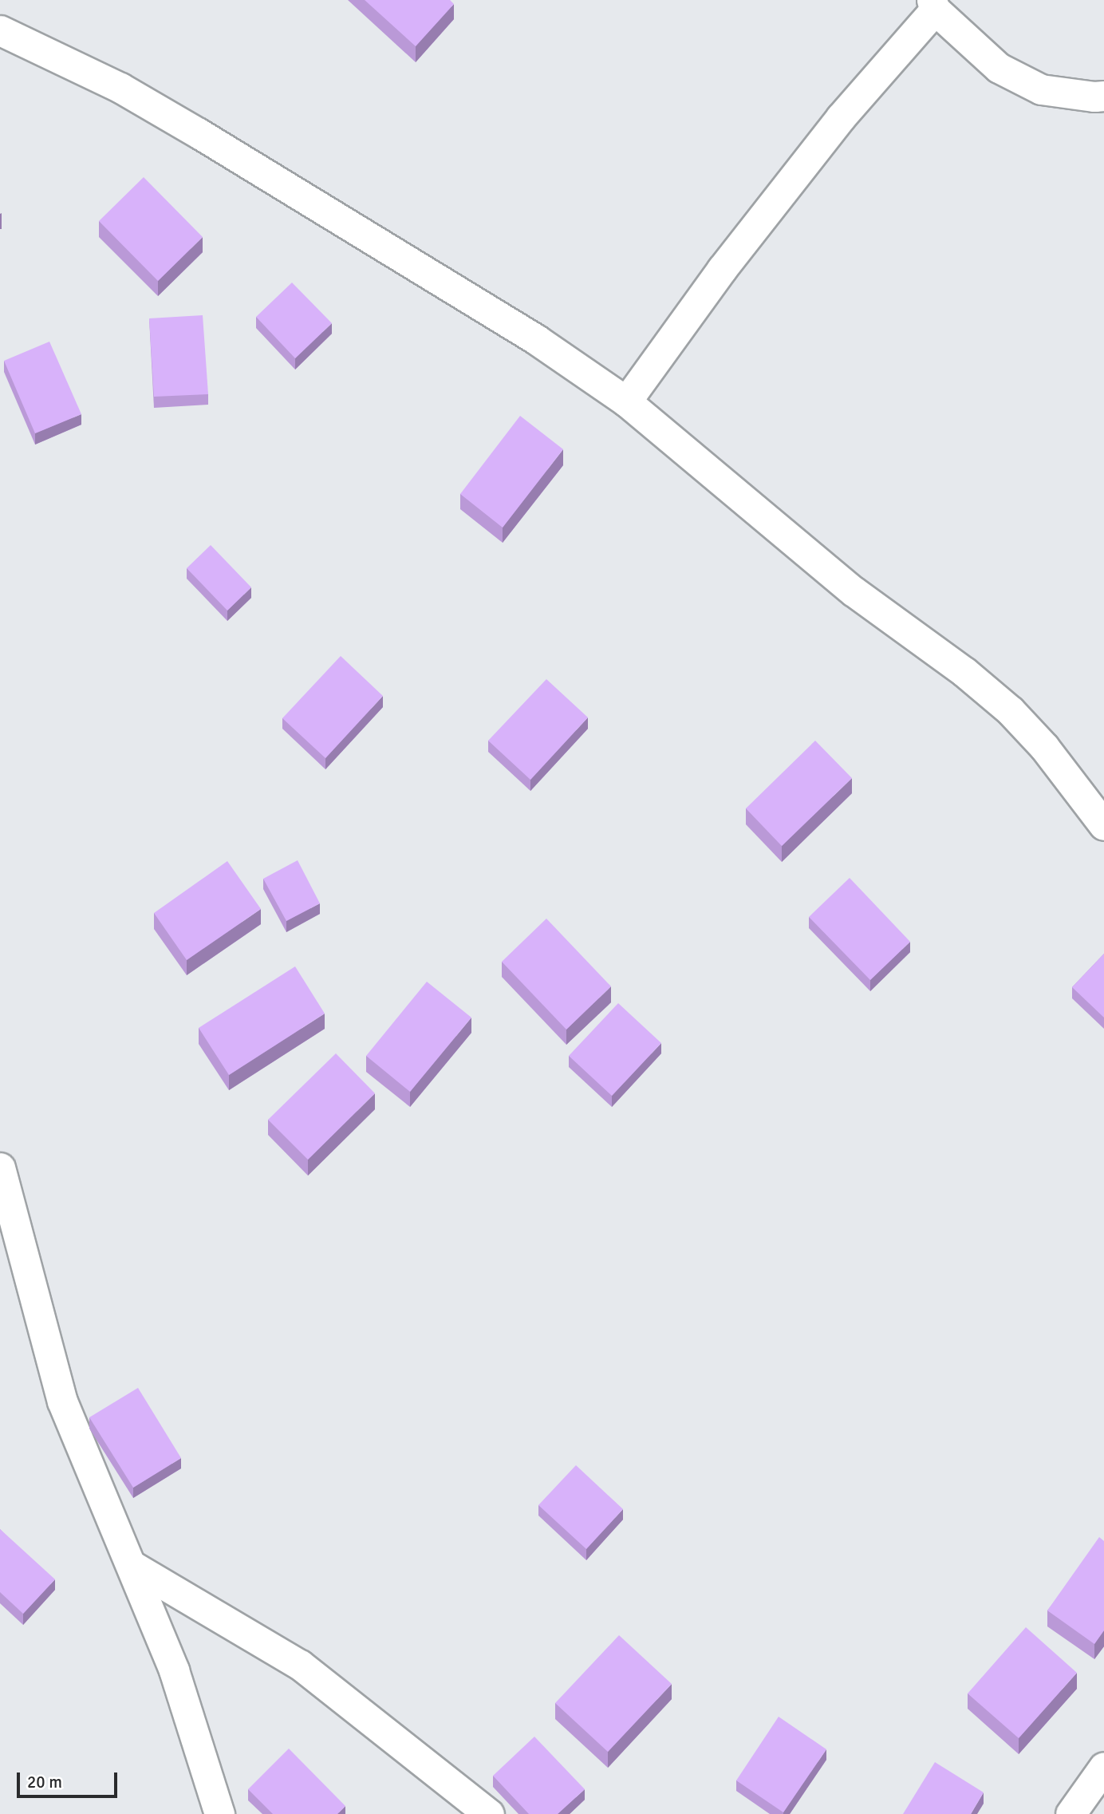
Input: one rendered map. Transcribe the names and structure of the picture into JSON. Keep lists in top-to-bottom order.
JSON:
{
  "scale_bar": "20 m"
}
